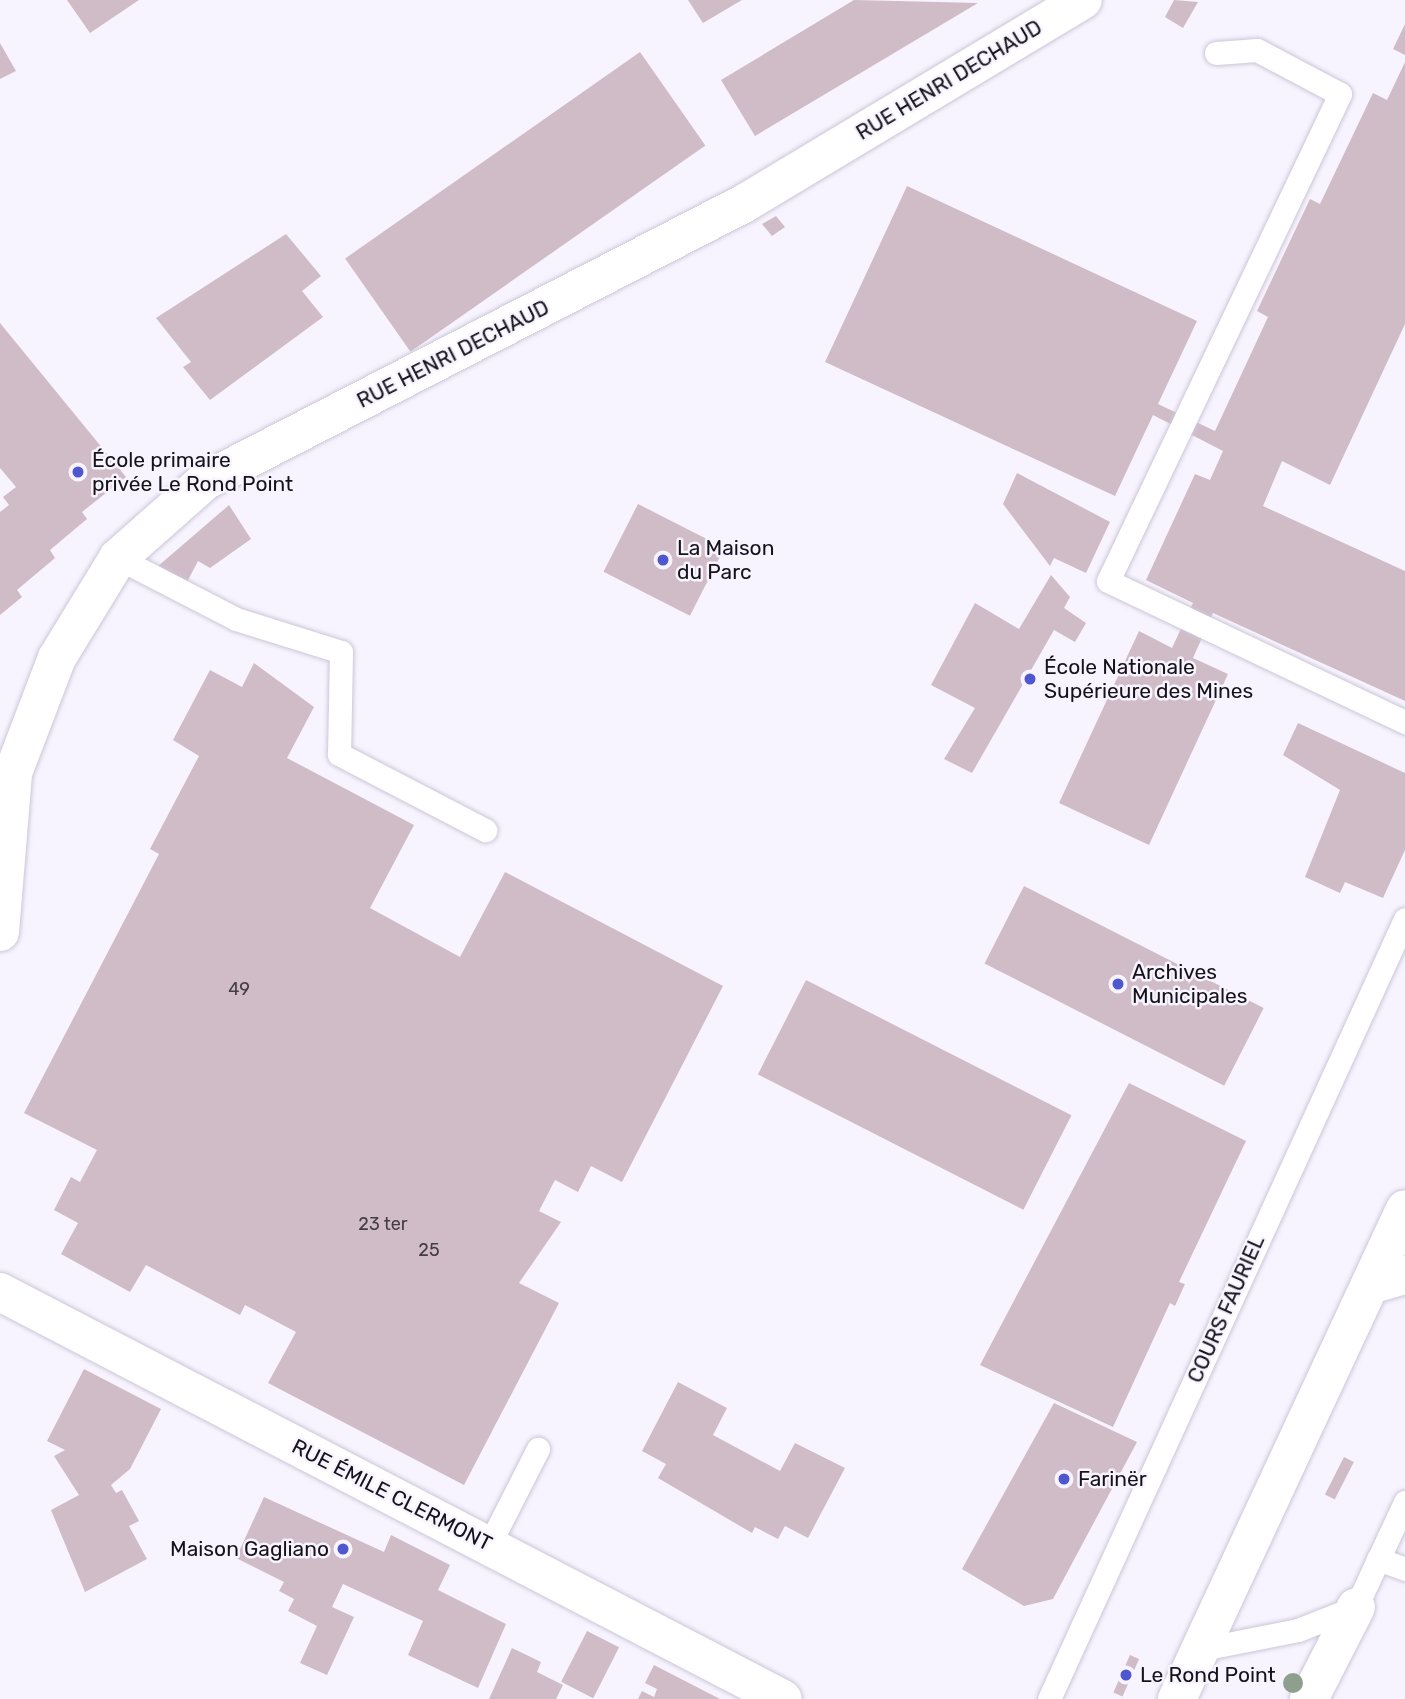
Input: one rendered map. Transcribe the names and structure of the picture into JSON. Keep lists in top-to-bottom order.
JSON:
{
  "streets": {
    "street": ["RUE HENRI DECHAUD", "RUE ÉMILE CLERMONT"],
    "lane": ["COURS FAURIEL"]
  },
  "places": [
    "École primaire privée Le Rond Point",
    "La Maison du Parc",
    "École Nationale Supérieure des Mines",
    "Archives Municipales",
    "Farinër",
    "Maison Gagliano",
    "Le Rond Point"
  ],
  "house_numbers": ["49", "23 ter", "25"]
}
